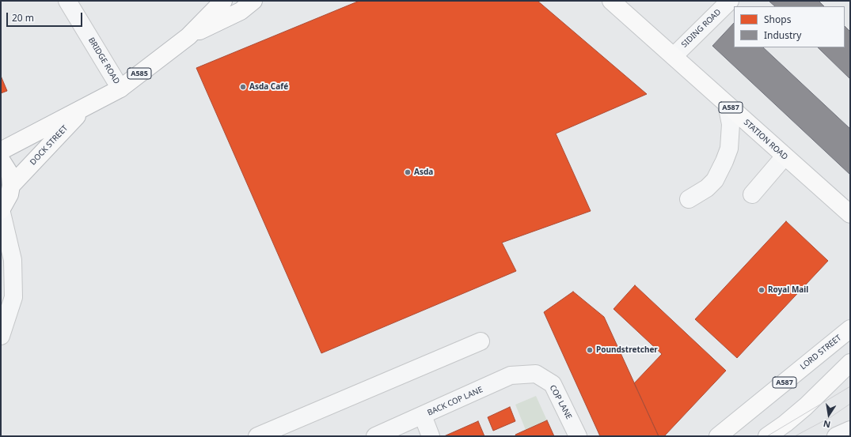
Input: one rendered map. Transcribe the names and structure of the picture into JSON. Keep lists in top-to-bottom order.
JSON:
{
  "streets": {
    "main road": [
      "A585",
      "A587",
      "STATION ROAD",
      "DOCK STREET",
      "LORD STREET"
    ],
    "street": [
      "SIDING ROAD",
      "BRIDGE ROAD",
      "BACK COP LANE",
      "COP LANE"
    ]
  },
  "crossings": [
    ["SIDING ROAD", "STATION ROAD"],
    ["BRIDGE ROAD", "DOCK STREET"],
    ["BACK COP LANE", "COP LANE"]
  ],
  "places": [
    "Asda Café",
    "Asda",
    "Royal Mail",
    "Poundstretcher"
  ],
  "legend": ["Shops", "Industry"],
  "scale_bar": "20 m",
  "north": "bottom"
}
